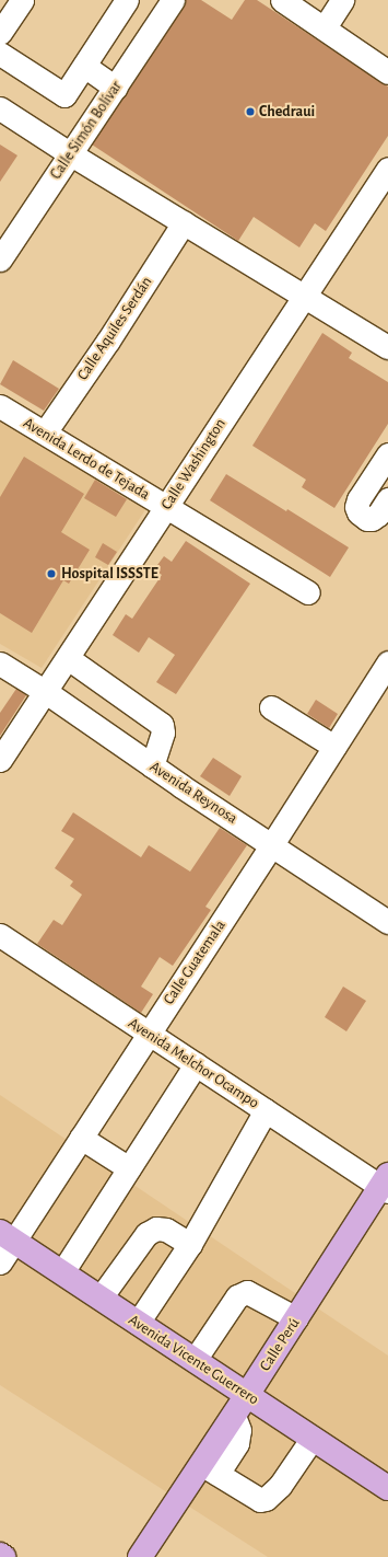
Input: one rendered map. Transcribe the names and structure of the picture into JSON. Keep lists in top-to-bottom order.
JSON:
{
  "streets": {
    "main road": ["Calle Perú", "Avenida Vicente Guerrero"],
    "street": [
      "Calle Simón Bolívar",
      "Calle Aquiles Serdán",
      "Avenida Lerdo de Tejada",
      "Calle Washington",
      "Avenida Reynosa",
      "Calle Guatemala",
      "Avenida Melchor Ocampo"
    ]
  },
  "crossings": [
    ["Calle Aquiles Serdán", "Avenida Lerdo de Tejada"],
    ["Avenida Lerdo de Tejada", "Calle Washington"],
    ["Calle Washington", "Avenida Reynosa"],
    ["Avenida Reynosa", "Calle Guatemala"],
    ["Calle Guatemala", "Avenida Melchor Ocampo"],
    ["Calle Guatemala", "Avenida Vicente Guerrero"],
    ["Avenida Melchor Ocampo", "Calle Perú"],
    ["Calle Perú", "Avenida Vicente Guerrero"]
  ],
  "places": ["Chedraui", "Hospital ISSSTE"]
}
